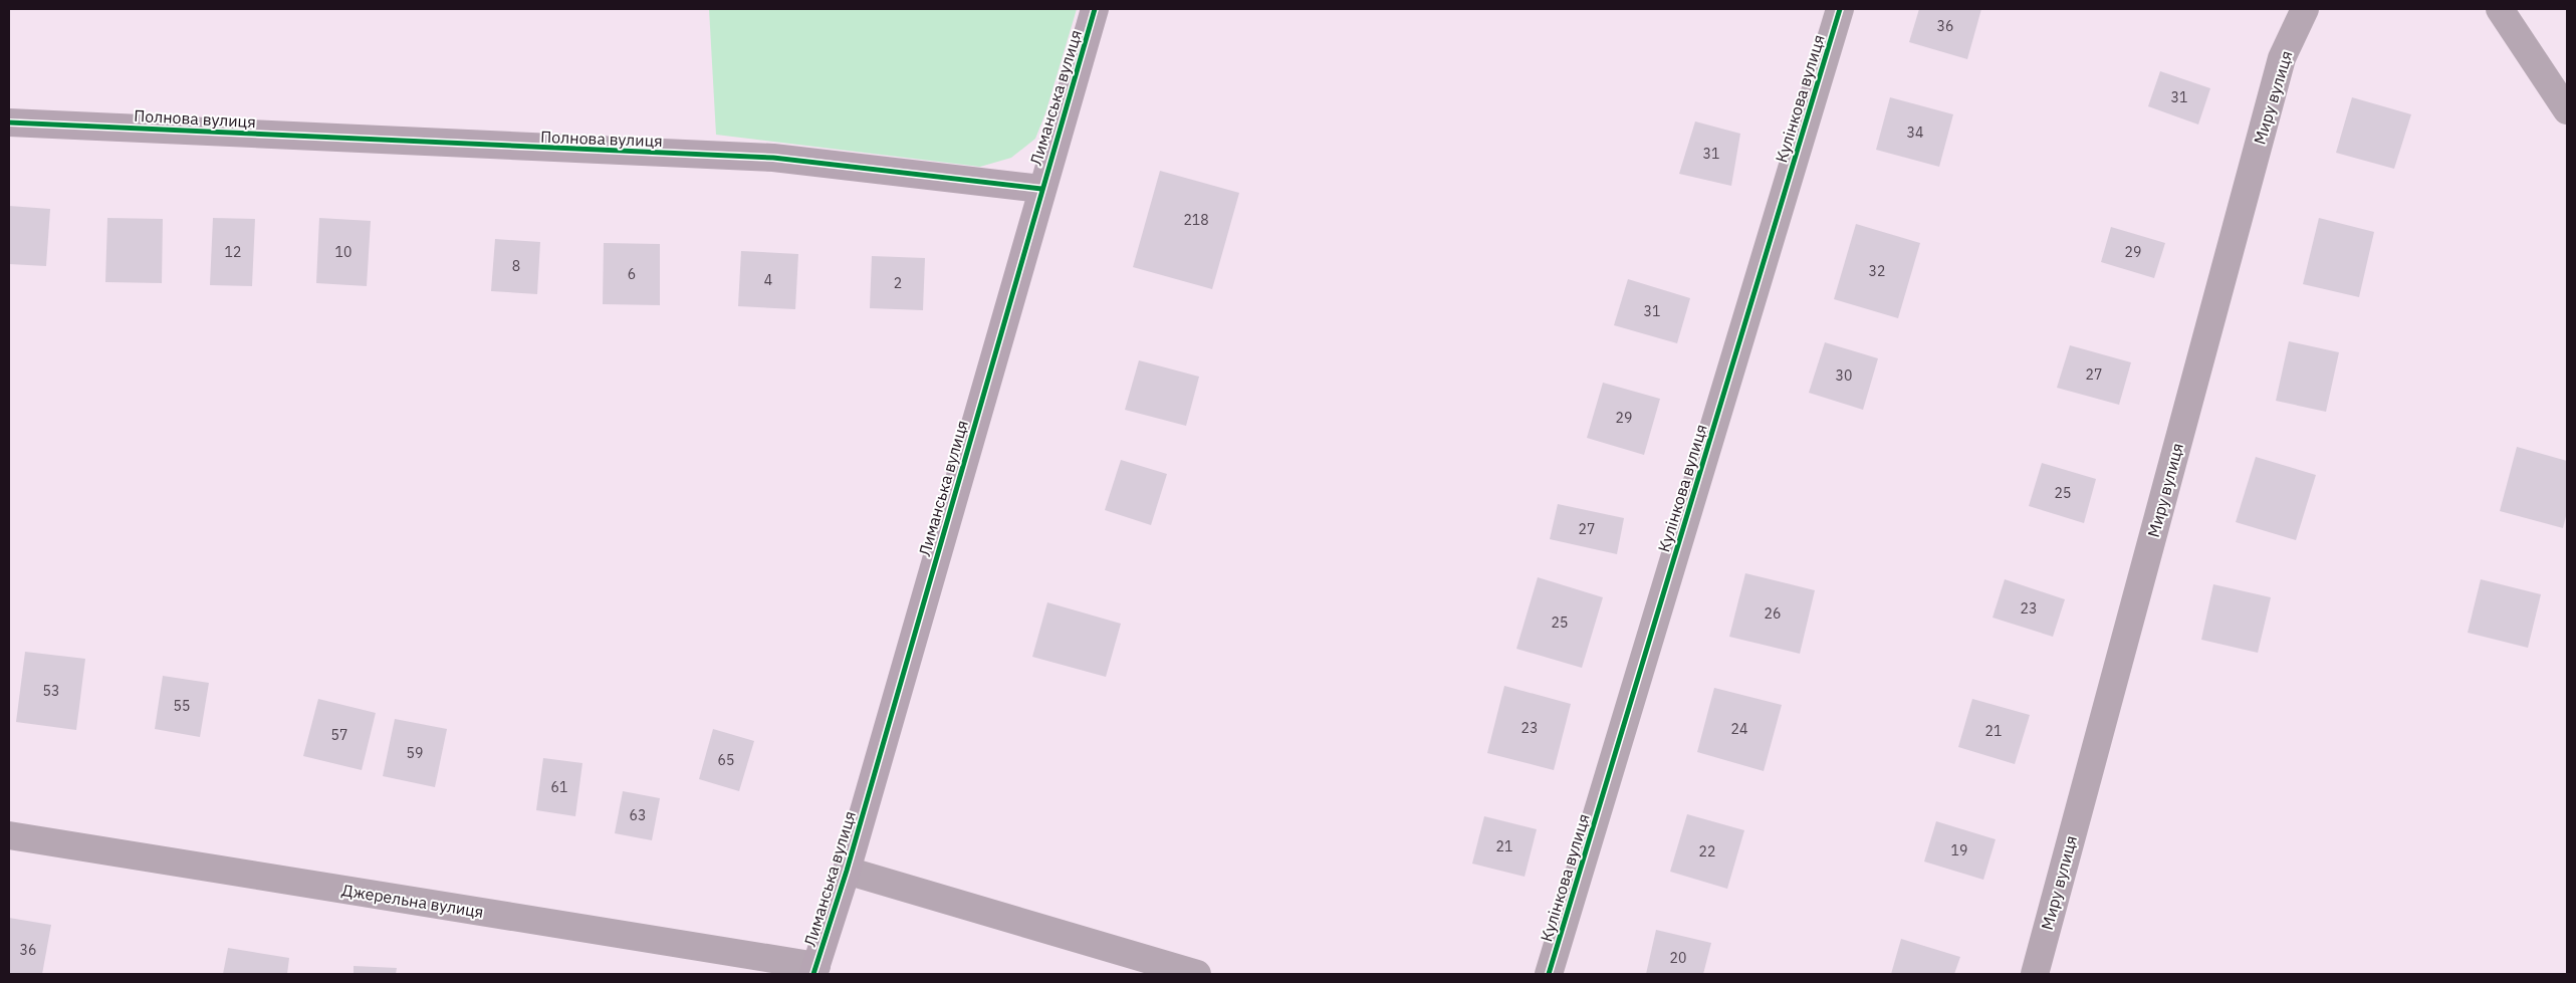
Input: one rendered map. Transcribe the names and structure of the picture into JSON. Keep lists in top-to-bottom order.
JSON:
{
  "streets": {
    "street": [
      "Лиманська вулиця",
      "Миру вулиця",
      "Кулінкова вулиця",
      "Полнова вулиця",
      "Джерельна вулиця"
    ]
  },
  "crossings": [
    ["Лиманська вулиця", "Полнова вулиця"],
    ["Лиманська вулиця", "Джерельна вулиця"]
  ],
  "house_numbers": [
    "36",
    "31",
    "34",
    "31",
    "218",
    "12",
    "10",
    "29",
    "8",
    "32",
    "6",
    "4",
    "2",
    "31",
    "27",
    "30",
    "29",
    "25",
    "27",
    "23",
    "26",
    "25",
    "53",
    "55",
    "23",
    "24",
    "21",
    "57",
    "59",
    "65",
    "61",
    "63",
    "21",
    "19",
    "22",
    "36",
    "20"
  ]
}
